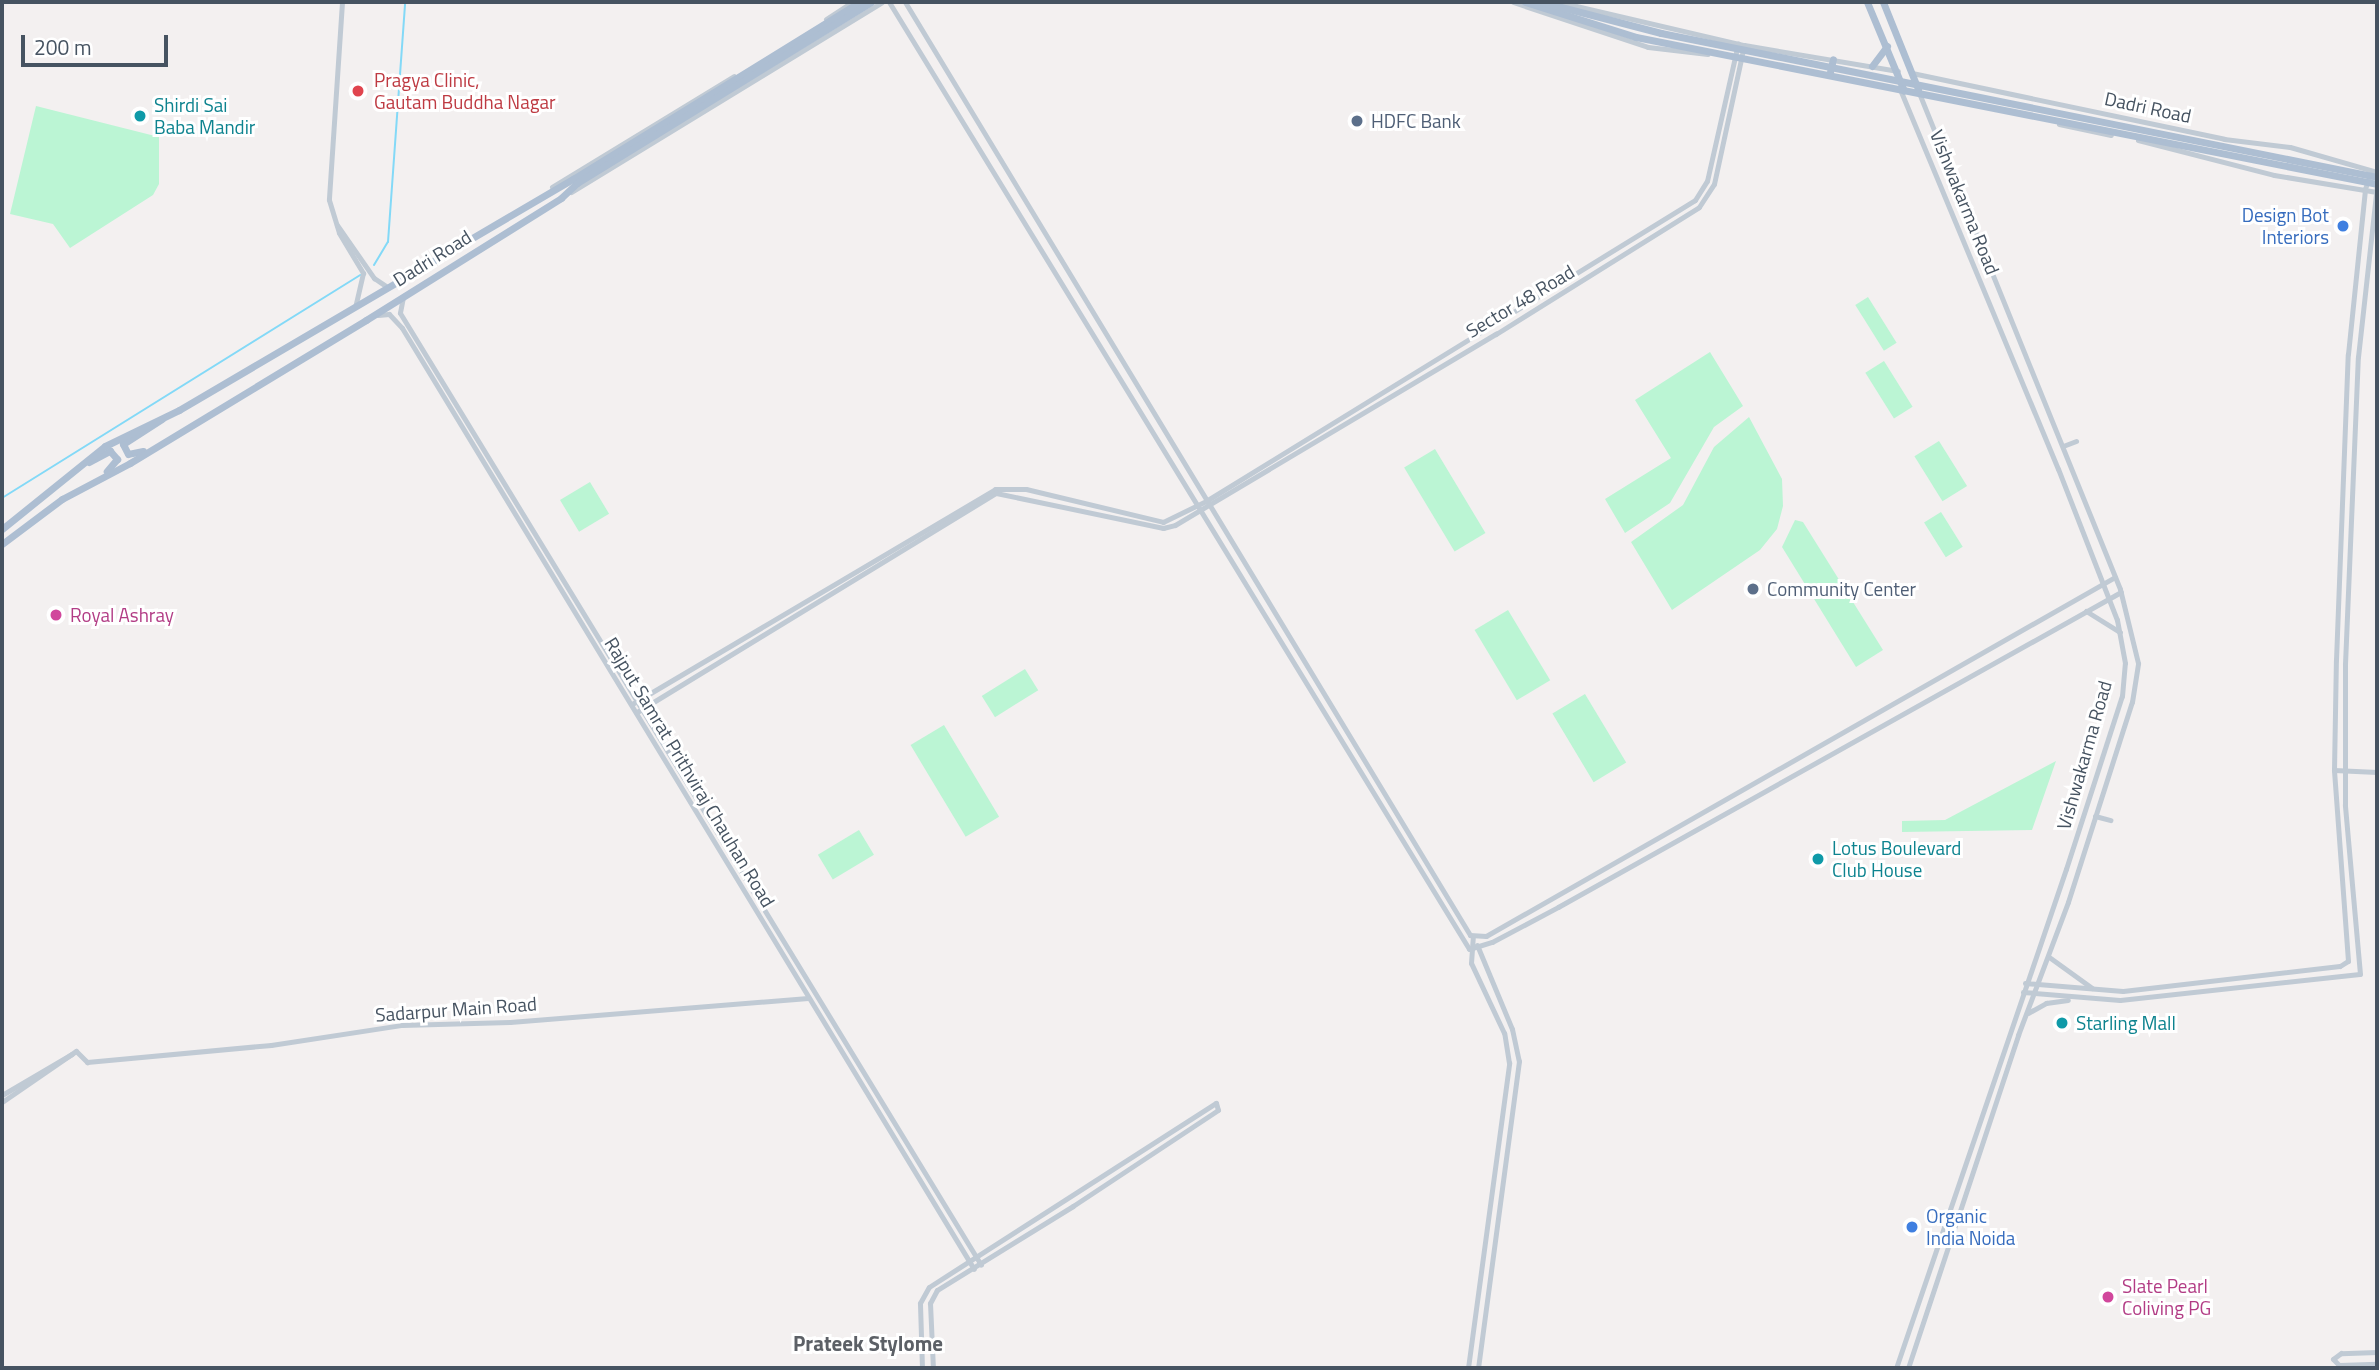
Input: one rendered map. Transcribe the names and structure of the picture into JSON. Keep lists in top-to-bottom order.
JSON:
{
  "streets": {
    "main road": ["Dadri Road", "Vishwakarma Road"],
    "street": ["Sector 48 Road", "Rajput Samrat Prithviraj Chauhan Road", "Sadarpur Main Road"]
  },
  "crossings": [
    ["Dadri Road", "Vishwakarma Road"],
    ["Dadri Road", "Rajput Samrat Prithviraj Chauhan Road"],
    ["Rajput Samrat Prithviraj Chauhan Road", "Sadarpur Main Road"]
  ],
  "districts": ["Prateek Stylome"],
  "places": [
    "Pragya Clinic, Gautam Buddha Nagar",
    "Shirdi Sai Baba Mandir",
    "HDFC Bank",
    "Design Bot Interiors",
    "Community Center",
    "Royal Ashray",
    "Lotus Boulevard Club House",
    "Starling Mall",
    "Organic India Noida",
    "Slate Pearl Coliving PG"
  ],
  "scale_bar": "200 m"
}
